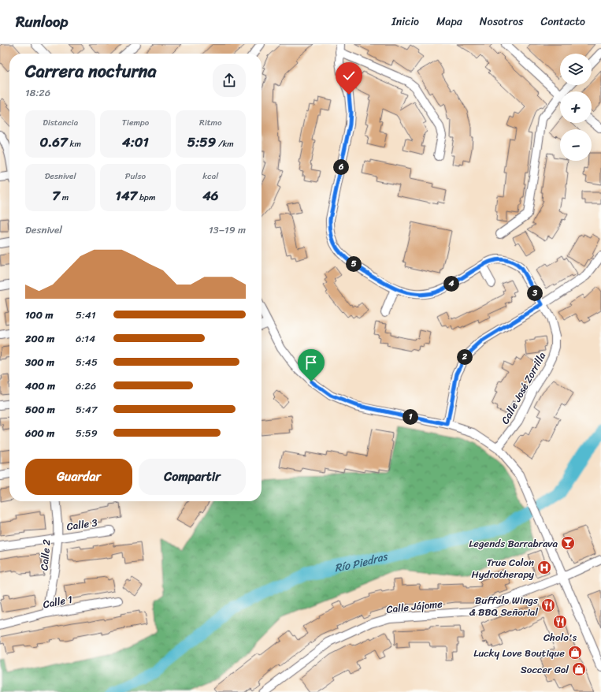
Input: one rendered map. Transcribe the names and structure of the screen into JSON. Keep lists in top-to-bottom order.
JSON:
{
  "streets": {
    "street": [
      "Calle José Zorrilla",
      "Calle 3",
      "Calle 2",
      "Calle 1",
      "Calle Jájome"
    ]
  },
  "crossings": [
    ["Calle 3", "Calle 2"],
    ["Calle 2", "Calle 1"]
  ],
  "water": ["Río Piedras"],
  "places": {
    "bar": ["Legends Barrabrava"],
    "hospital": ["True Colon Hydrotherapy"],
    "restaurant": ["Buffalo Wings & BBQ Señorial", "Cholo's"],
    "shop": ["Lucky Love Boutique", "Soccer Gol"]
  },
  "page": {
    "header": "Runloop",
    "nav": [
      "Inicio",
      "Mapa",
      "Nosotros",
      "Contacto"
    ],
    "map_buttons": ["+", "−"],
    "heading": ["Carrera nocturna", "18:26"],
    "stats": [
      ["Distancia", "0.67 km"],
      ["Tiempo", "4:01"],
      ["Ritmo", "5:59 /km"],
      ["Desnivel", "7 m"],
      ["Pulso", "147 bpm"],
      ["kcal", "46"]
    ],
    "pins": [
      "6",
      "5",
      "4",
      "3",
      "2",
      "1"
    ],
    "chart": ["Desnivel", "13–19 m"],
    "list": [
      {
        "name": "100 m",
        "note": "5:41"
      },
      {
        "name": "200 m",
        "note": "6:14"
      },
      {
        "name": "300 m",
        "note": "5:45"
      },
      {
        "name": "400 m",
        "note": "6:26"
      },
      {
        "name": "500 m",
        "note": "5:47"
      },
      {
        "name": "600 m",
        "note": "5:59"
      }
    ],
    "buttons": ["Guardar", "Compartir"]
  }
}
